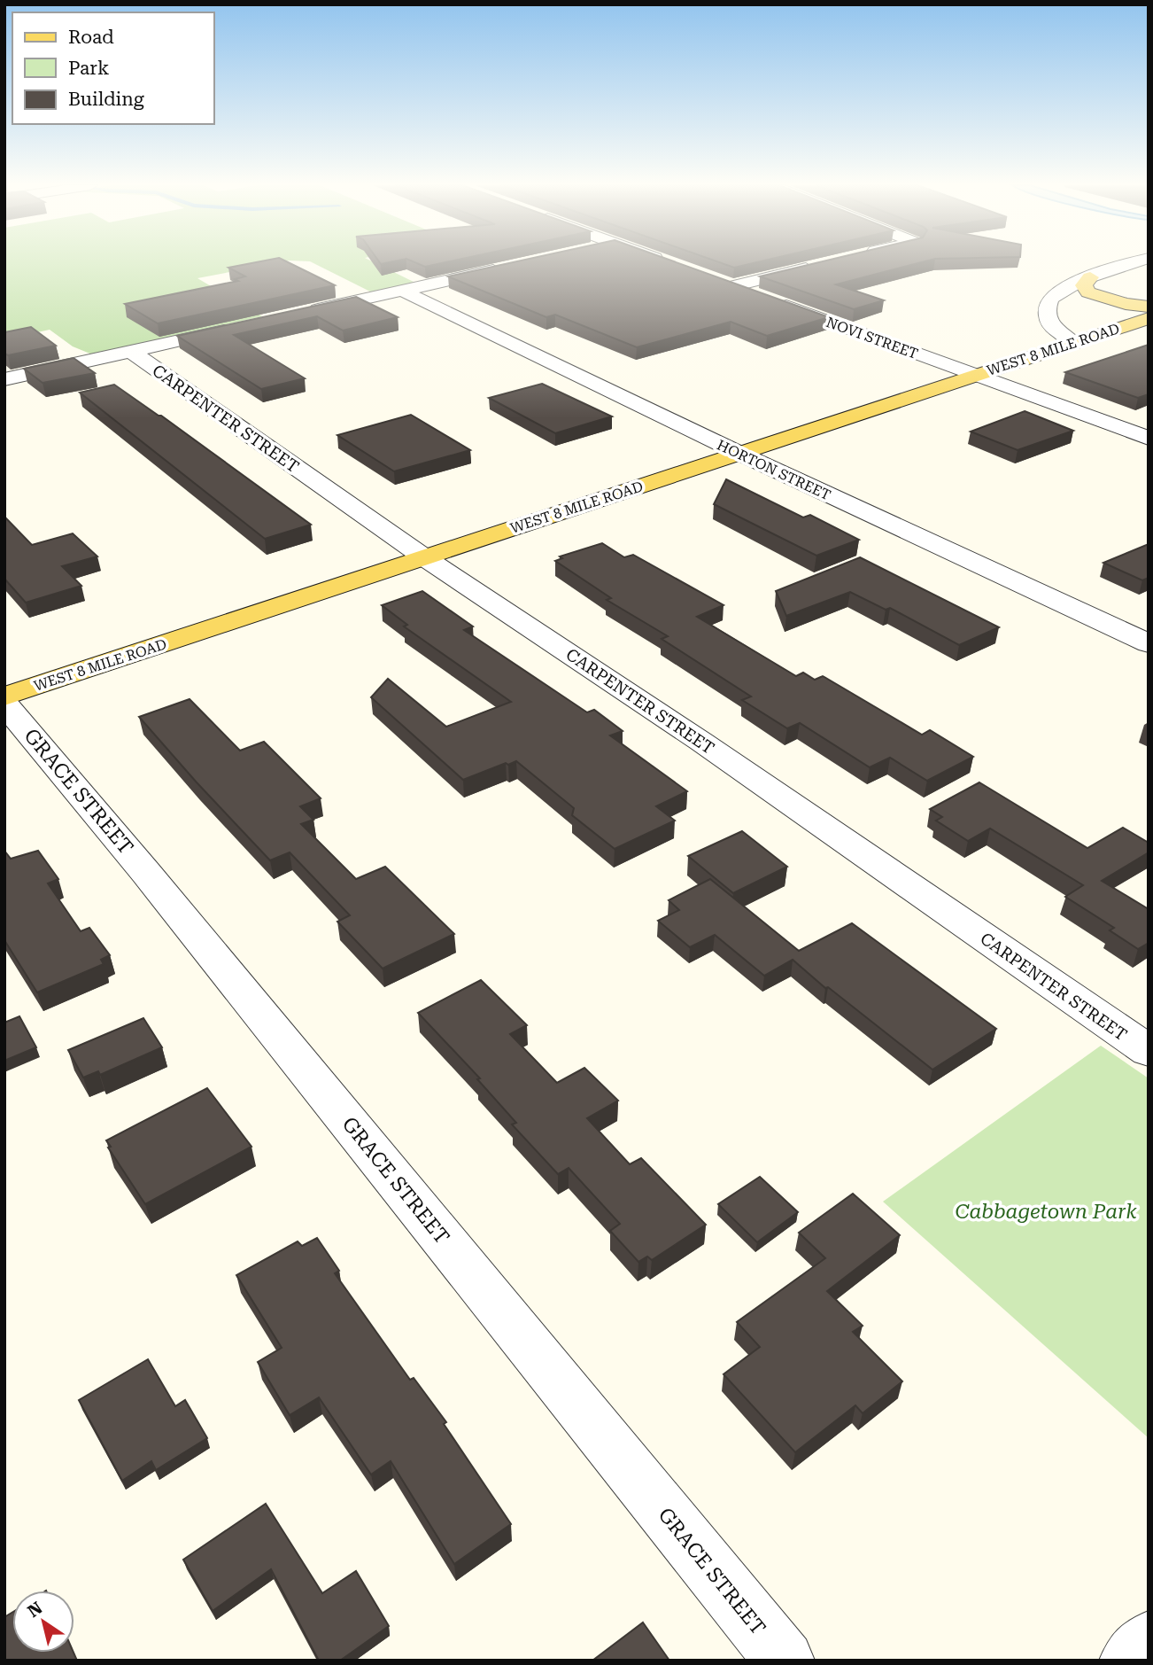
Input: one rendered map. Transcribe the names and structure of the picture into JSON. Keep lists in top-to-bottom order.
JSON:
{
  "streets": {
    "main road": ["WEST 8 MILE ROAD"],
    "street": [
      "NOVI STREET",
      "CARPENTER STREET",
      "HORTON STREET",
      "GRACE STREET"
    ]
  },
  "crossings": [
    ["NOVI STREET", "WEST 8 MILE ROAD"],
    ["WEST 8 MILE ROAD", "CARPENTER STREET"],
    ["WEST 8 MILE ROAD", "HORTON STREET"]
  ],
  "parks": ["Cabbagetown Park"],
  "legend": ["Road", "Park", "Building"],
  "north": "top left"
}
